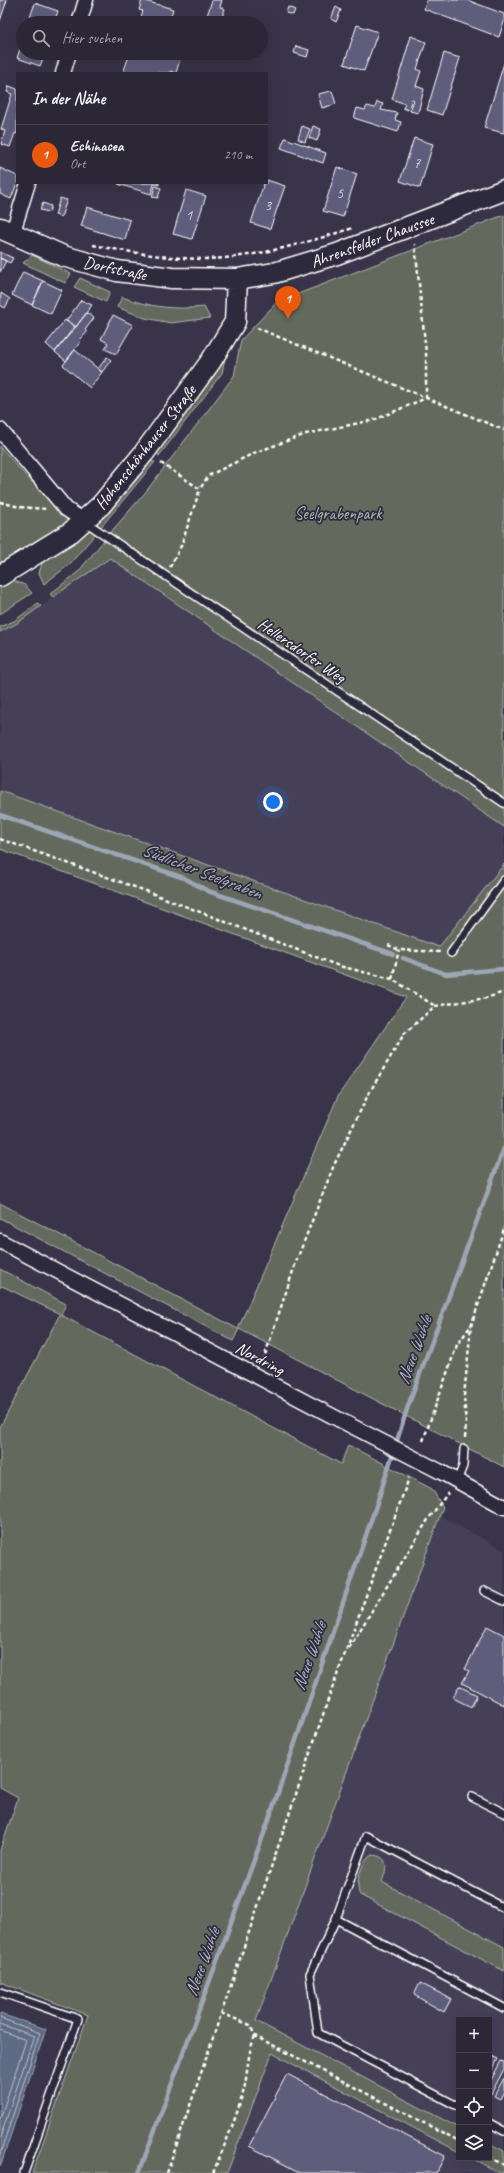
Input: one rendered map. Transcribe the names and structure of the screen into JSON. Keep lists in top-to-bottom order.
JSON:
{
  "streets": {
    "main road": ["Ahrensfelder Chaussee", "Dorfstraße", "Hohenschönhauser Straße"],
    "street": ["Nordring"],
    "lane": ["Hellersdorfer Weg"]
  },
  "crossings": [
    ["Ahrensfelder Chaussee", "Dorfstraße"],
    ["Ahrensfelder Chaussee", "Hohenschönhauser Straße"],
    ["Dorfstraße", "Hohenschönhauser Straße"],
    ["Hohenschönhauser Straße", "Hellersdorfer Weg"]
  ],
  "water": ["Südlicher Seelgraben", "Neue Wuhle"],
  "parks": ["Seelgrabenpark"],
  "house_numbers": [
    "7",
    "5",
    "3",
    "1"
  ],
  "page": {
    "search": "Hier suchen",
    "heading": "In der Nähe",
    "list": [
      {
        "mark": "1",
        "name": "Echinacea",
        "note": "Ort",
        "value": "210 m"
      }
    ],
    "pins": "1",
    "map_buttons": ["+", "−"]
  }
}
